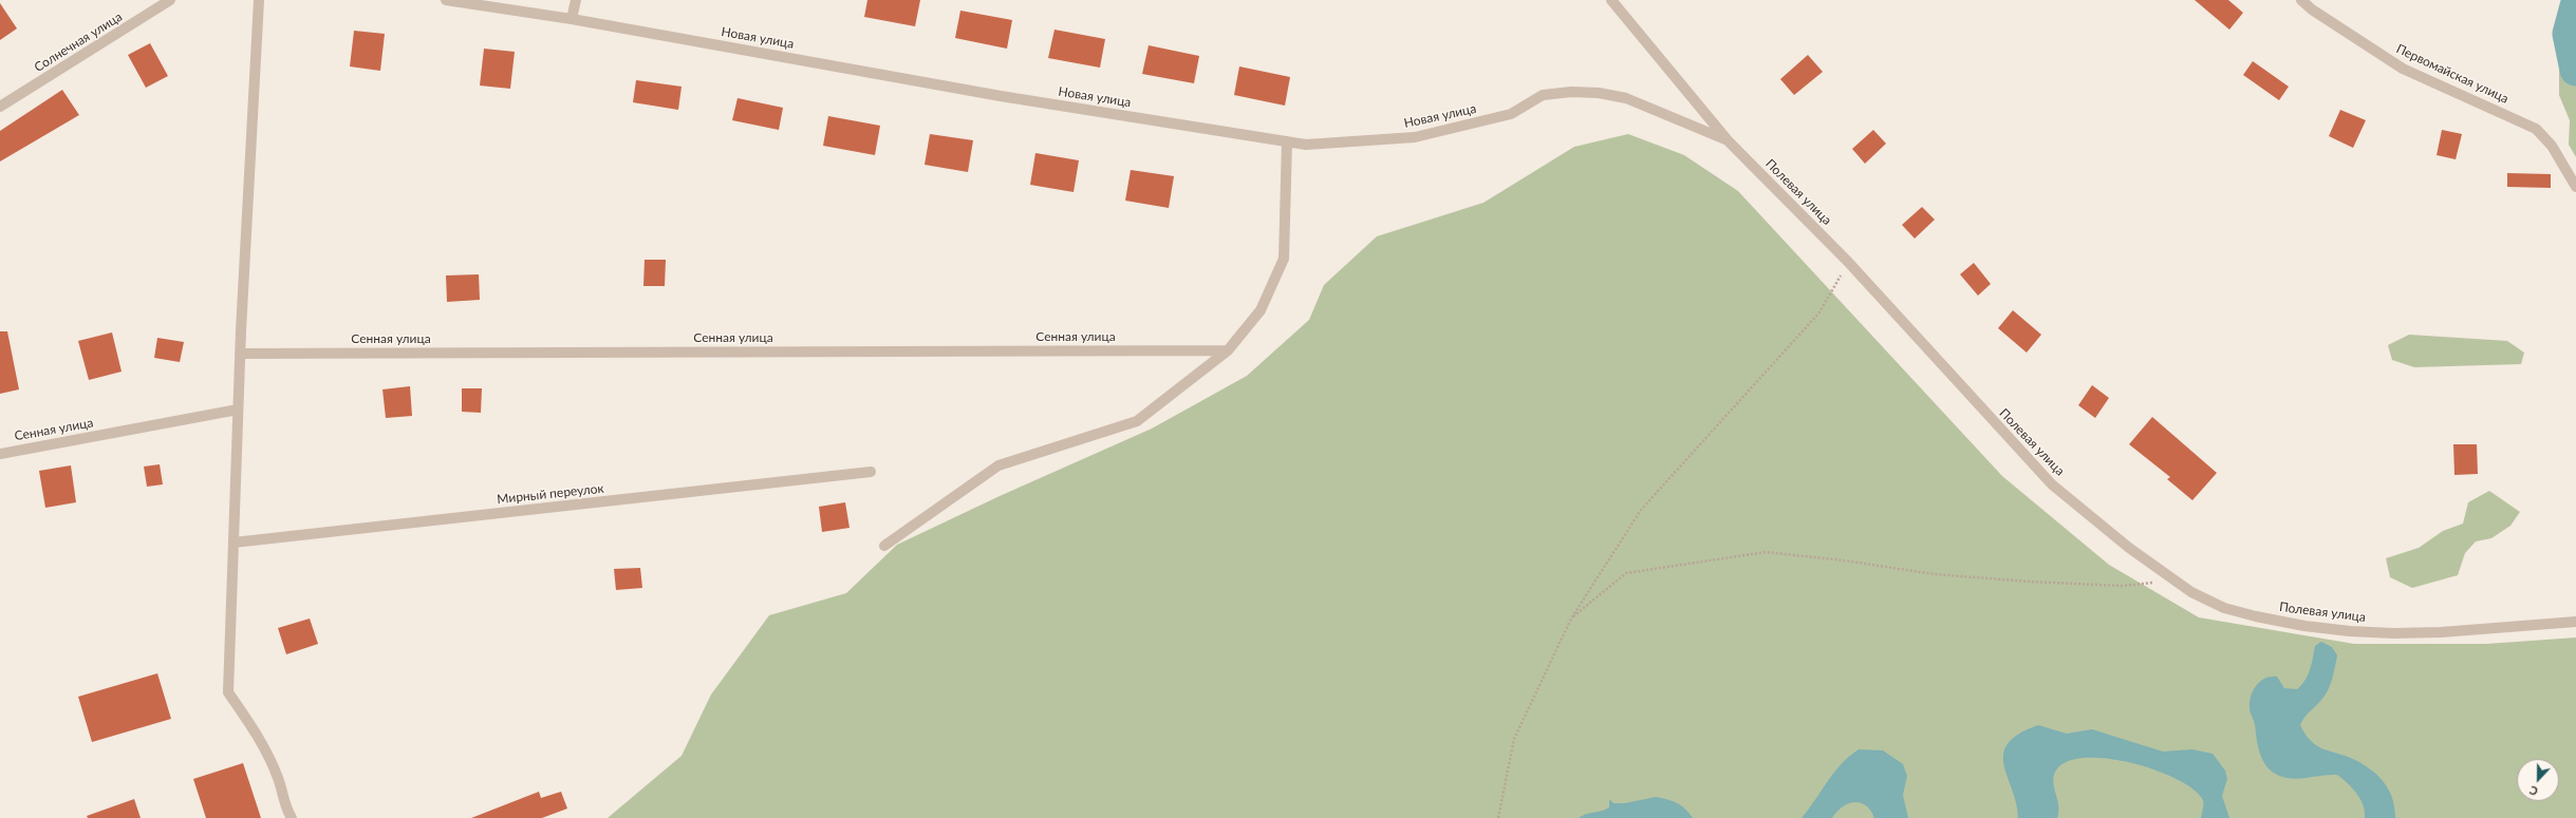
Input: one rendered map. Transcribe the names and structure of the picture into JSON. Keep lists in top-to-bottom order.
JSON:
{
  "streets": {
    "street": [
      "Новая улица",
      "Солнечная улица",
      "Первомайская улица",
      "Полевая улица",
      "Сенная улица",
      "Мирный переулок"
    ]
  },
  "crossings": [
    ["Новая улица", "Полевая улица"]
  ],
  "north": "bottom"
}
